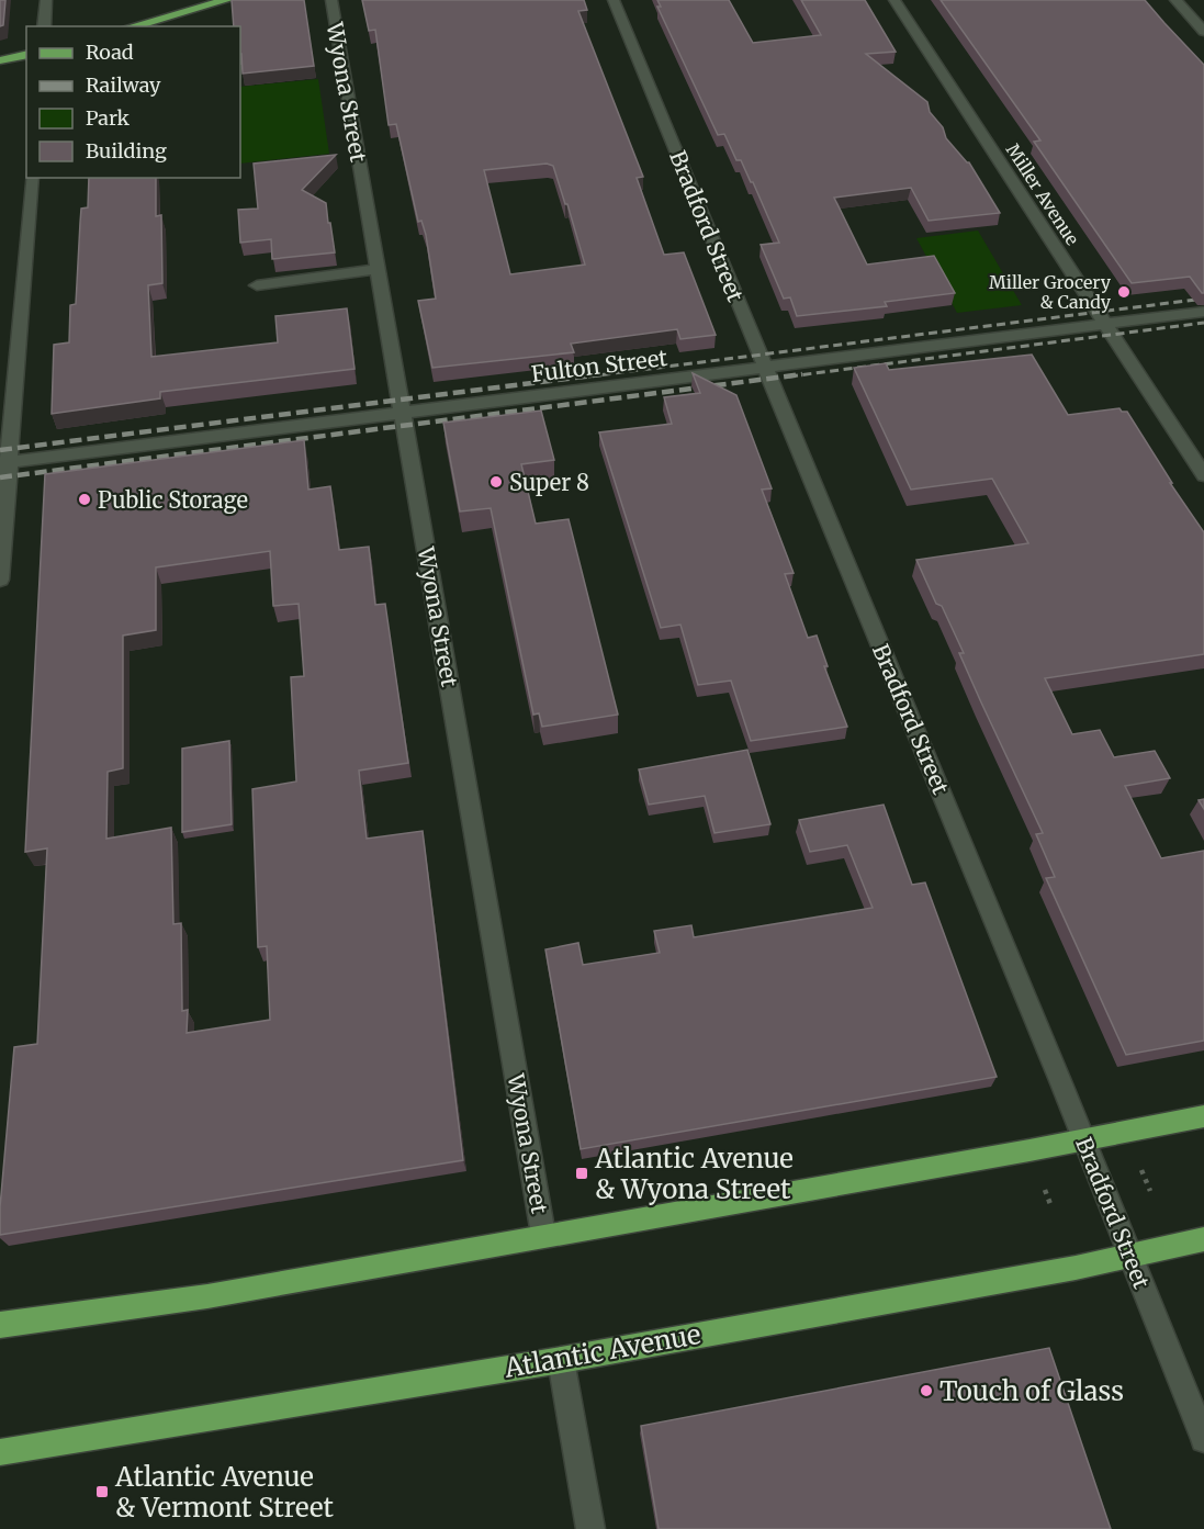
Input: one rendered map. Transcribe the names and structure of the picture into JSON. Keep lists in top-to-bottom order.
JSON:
{
  "streets": {
    "main road": ["Atlantic Avenue"],
    "street": [
      "Wyona Street",
      "Miller Avenue",
      "Bradford Street",
      "Fulton Street"
    ]
  },
  "crossings": [
    ["Wyona Street", "Fulton Street"],
    ["Miller Avenue", "Fulton Street"],
    ["Bradford Street", "Fulton Street"],
    ["Bradford Street", "Atlantic Avenue"]
  ],
  "places": {
    "other": [
      "Miller Grocery & Candy",
      "Super 8",
      "Public Storage",
      "Touch of Glass"
    ],
    "transit": ["Atlantic Avenue & Wyona Street", "Atlantic Avenue & Vermont Street"]
  },
  "legend": [
    "Road",
    "Railway",
    "Park",
    "Building"
  ]
}
